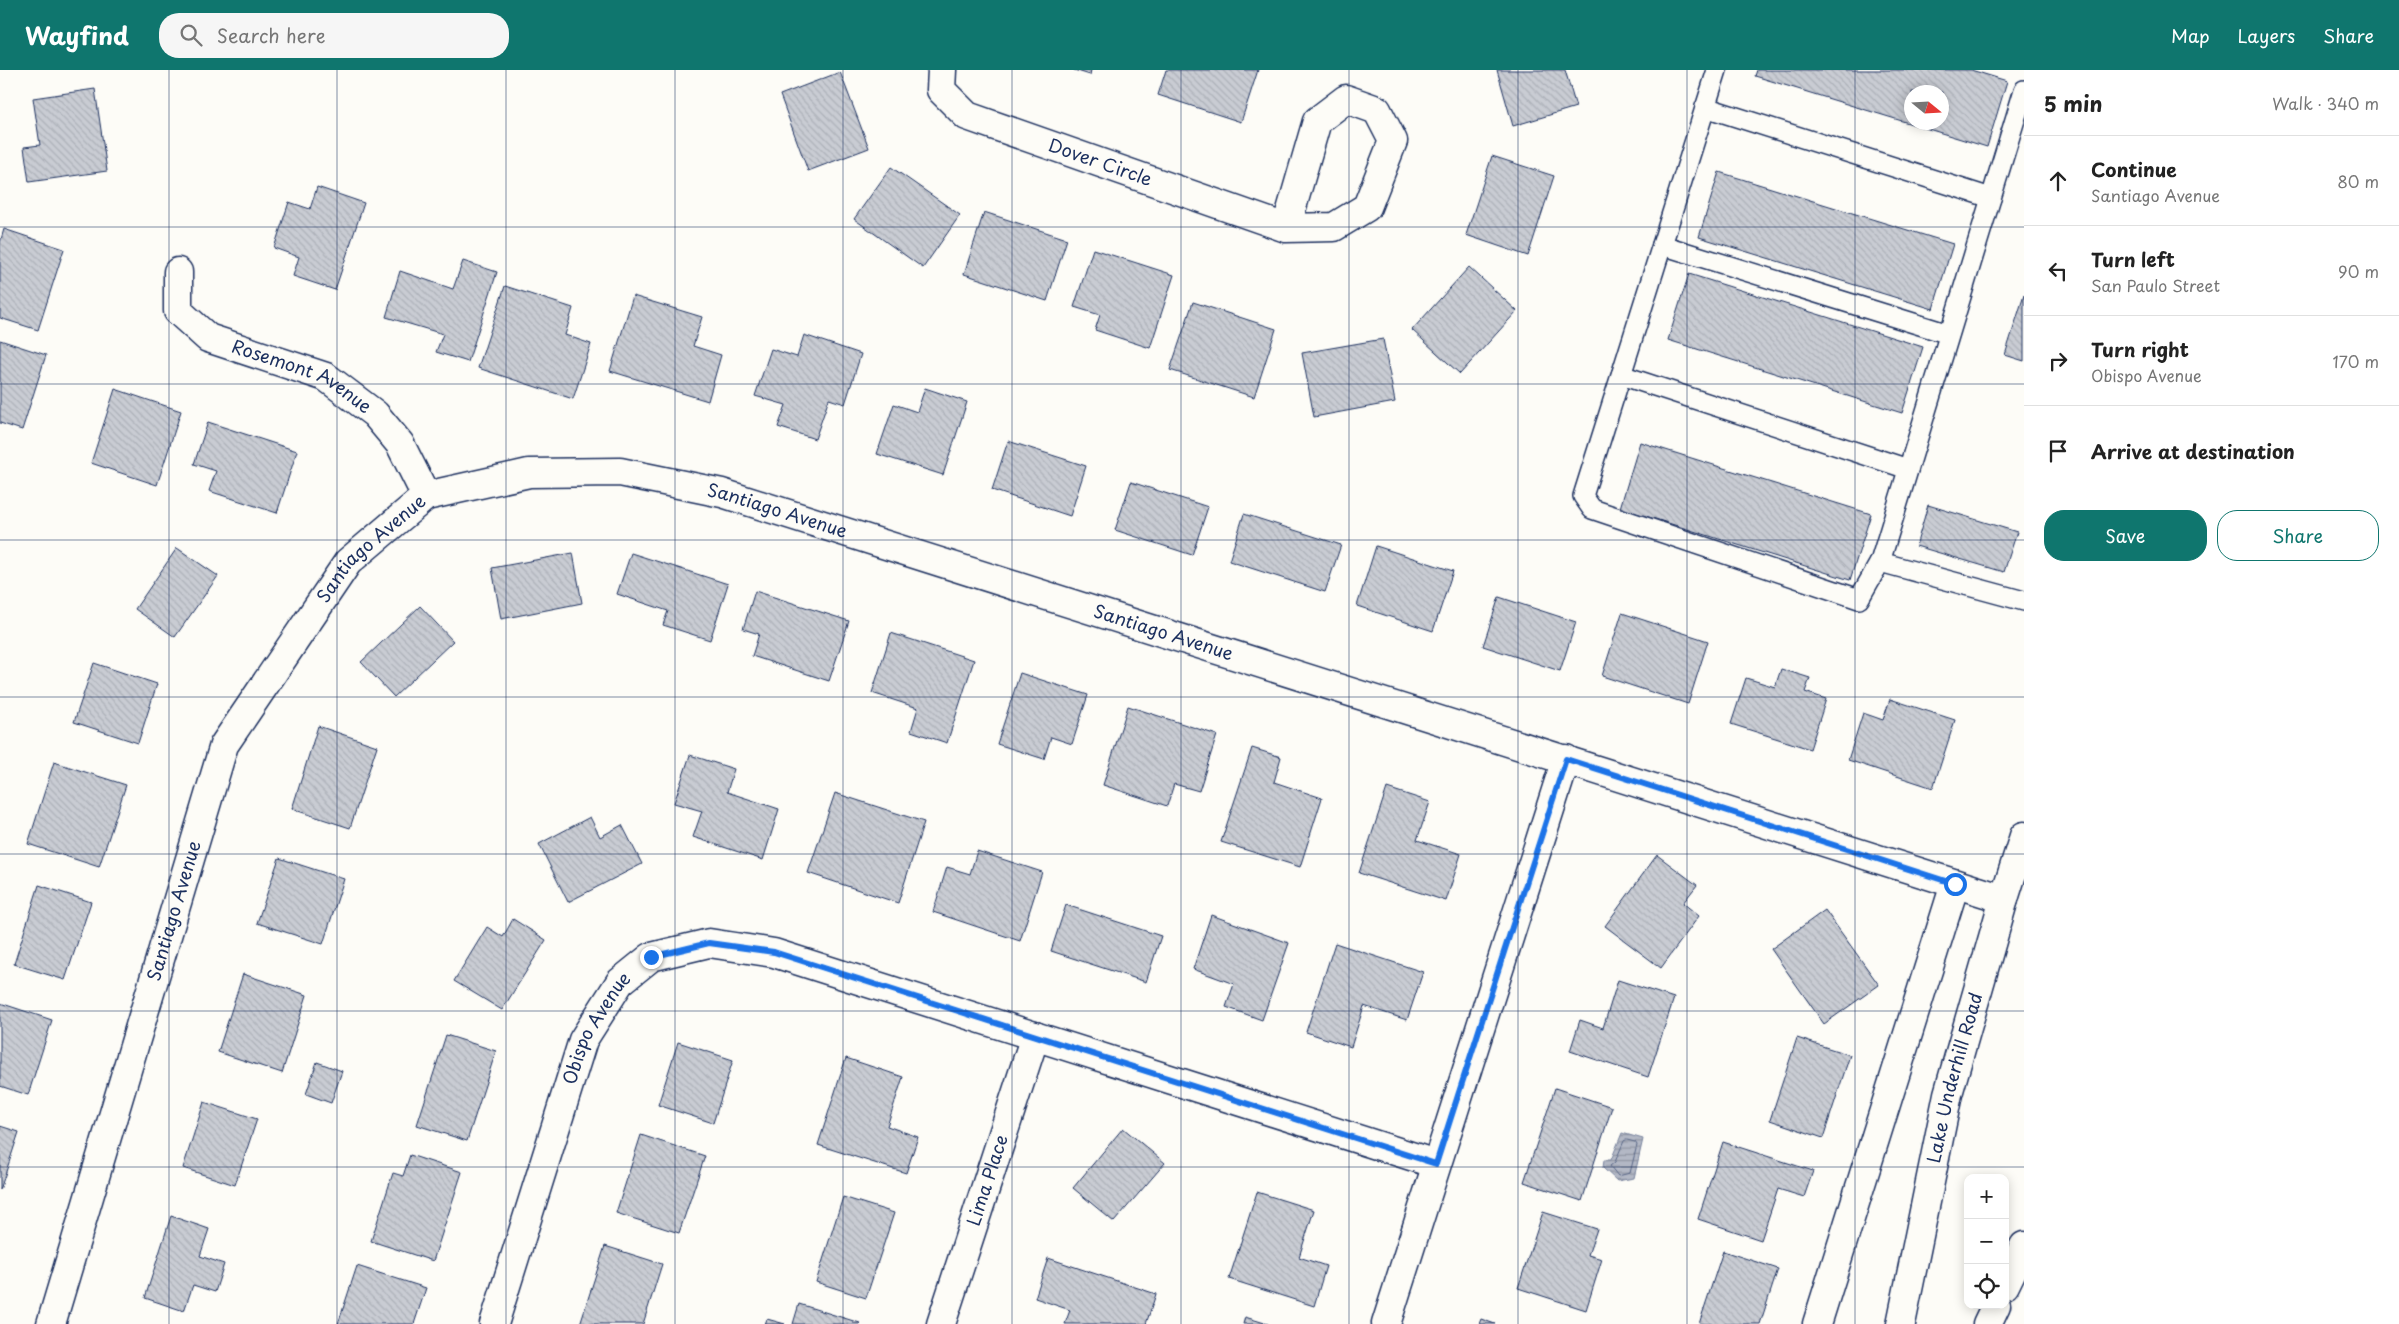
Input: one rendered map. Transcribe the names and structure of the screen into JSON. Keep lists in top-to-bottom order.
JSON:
{
  "streets": {
    "main road": [
      "Dover Circle",
      "Rosemont Avenue",
      "Santiago Avenue",
      "Obispo Avenue",
      "Lake Underhill Road",
      "Lima Place"
    ]
  },
  "crossings": [
    ["Rosemont Avenue", "Santiago Avenue"],
    ["Santiago Avenue", "Lake Underhill Road"],
    ["Obispo Avenue", "Lima Place"]
  ],
  "north": "right",
  "page": {
    "header": "Wayfind",
    "search": "Search here",
    "nav": ["Map", "Layers", "Share"],
    "heading": ["5 min", "Walk · 340 m"],
    "list": [
      ["Continue", "Santiago Avenue", "80 m"],
      ["Turn left", "San Paulo Street", "90 m"],
      ["Turn right", "Obispo Avenue", "170 m"],
      "Arrive at destination"
    ],
    "buttons": ["Save", "Share"],
    "map_buttons": ["+", "−"]
  }
}
